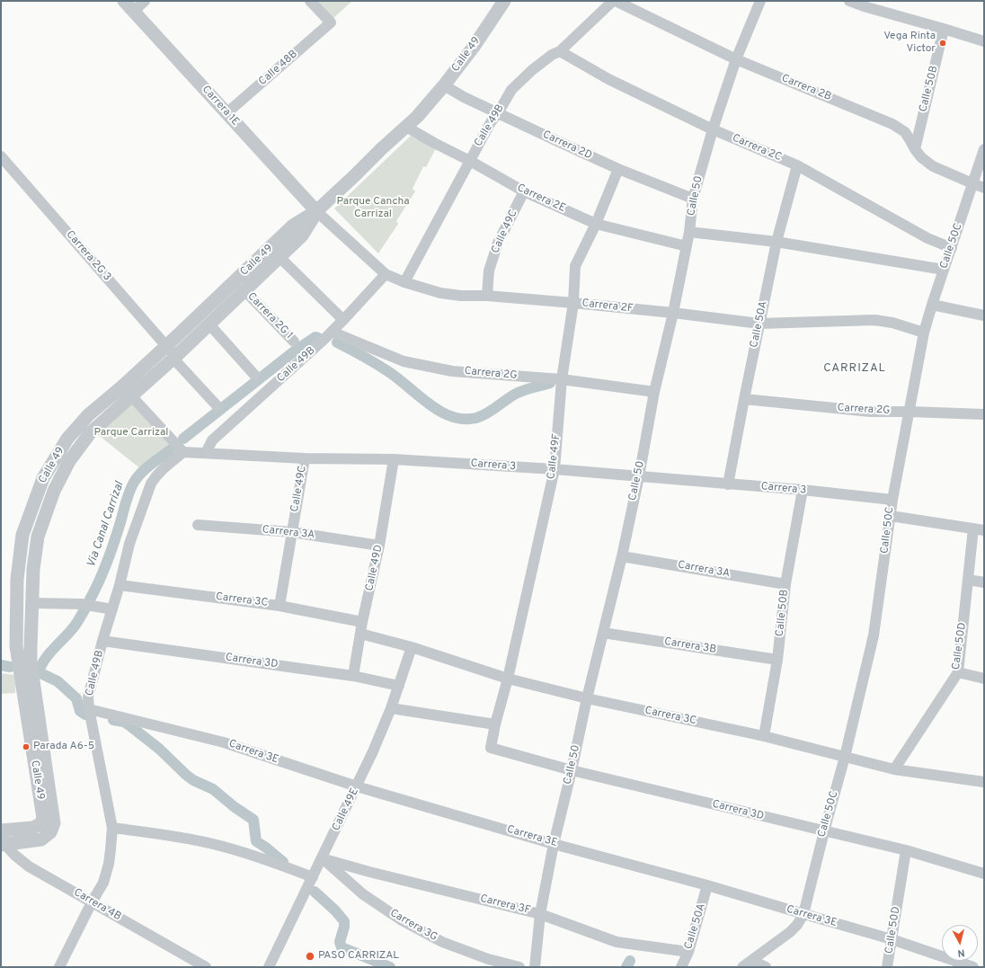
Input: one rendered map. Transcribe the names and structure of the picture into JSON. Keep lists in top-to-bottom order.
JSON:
{
  "streets": {
    "street": [
      "Calle 49",
      "Calle 48B",
      "Carrera 2B",
      "Calle 50B",
      "Carrera 1E",
      "Calle 49B",
      "Carrera 2D",
      "Carrera 2C",
      "Calle 50",
      "Carrera 2E",
      "Calle 49C",
      "Calle 50C",
      "Carrera 2G 3",
      "Carrera 2F",
      "Carrera 2G 1",
      "Calle 50A",
      "Carrera 2G",
      "Calle 49F",
      "Carrera 3",
      "Carrera 3A",
      "Calle 49D",
      "Carrera 3C",
      "Carrera 3B",
      "Calle 50D",
      "Carrera 3D",
      "Carrera 3E",
      "Calle 49E",
      "Carrera 4B",
      "Carrera 3F",
      "Carrera 3G"
    ]
  },
  "crossings": [
    ["Calle 49", "Carrera 1E"],
    ["Calle 49", "Carrera 2D"],
    ["Calle 49", "Carrera 2E"],
    ["Calle 49", "Carrera 2G 3"],
    ["Calle 49", "Carrera 2F"],
    ["Calle 49", "Carrera 2G 1"],
    ["Calle 48B", "Carrera 1E"],
    ["Carrera 2B", "Calle 50B"],
    ["Carrera 2B", "Calle 50"],
    ["Carrera 2B", "Calle 50C"],
    ["Calle 50B", "Carrera 3"],
    ["Calle 50B", "Carrera 3A"],
    ["Calle 50B", "Carrera 3C"],
    ["Calle 50B", "Carrera 3B"],
    ["Carrera 1E", "Carrera 2F"],
    ["Calle 49B", "Carrera 2D"],
    ["Calle 49B", "Carrera 2C"],
    ["Calle 49B", "Carrera 2E"],
    ["Calle 49B", "Carrera 2F"],
    ["Calle 49B", "Carrera 2G"],
    ["Calle 49B", "Carrera 3"],
    ["Calle 49B", "Carrera 3C"],
    ["Calle 49B", "Carrera 3D"],
    ["Calle 49B", "Carrera 3E"],
    ["Calle 49B", "Carrera 4B"],
    ["Carrera 2D", "Calle 50"],
    ["Carrera 2D", "Calle 49F"],
    ["Carrera 2C", "Calle 50"],
    ["Carrera 2C", "Calle 50C"],
    ["Carrera 2C", "Calle 50A"],
    ["Calle 50", "Carrera 2E"],
    ["Calle 50", "Carrera 2F"],
    ["Calle 50", "Carrera 2G"],
    ["Calle 50", "Carrera 3"],
    ["Calle 50", "Carrera 3A"],
    ["Calle 50", "Carrera 3C"],
    ["Calle 50", "Carrera 3B"],
    ["Calle 50", "Carrera 3D"],
    ["Calle 50", "Carrera 3E"],
    ["Calle 50", "Carrera 3F"],
    ["Carrera 2E", "Calle 49C"],
    ["Carrera 2E", "Calle 49F"],
    ["Calle 49C", "Carrera 2F"],
    ["Calle 49C", "Carrera 3"],
    ["Calle 49C", "Carrera 3A"],
    ["Calle 49C", "Carrera 3C"],
    ["Calle 50C", "Carrera 2F"],
    ["Calle 50C", "Carrera 2G"],
    ["Calle 50C", "Carrera 3"],
    ["Calle 50C", "Carrera 3C"],
    ["Calle 50C", "Carrera 3D"],
    ["Calle 50C", "Carrera 3E"],
    ["Carrera 2F", "Calle 50A"],
    ["Carrera 2F", "Calle 49F"],
    ["Calle 50A", "Carrera 2G"],
    ["Calle 50A", "Carrera 3"],
    ["Calle 50A", "Carrera 3E"],
    ["Calle 50A", "Carrera 3F"],
    ["Carrera 2G", "Calle 49F"],
    ["Calle 49F", "Carrera 3"],
    ["Calle 49F", "Carrera 3C"],
    ["Calle 49F", "Carrera 3D"],
    ["Carrera 3", "Calle 49D"],
    ["Carrera 3A", "Calle 49D"],
    ["Calle 49D", "Carrera 3C"],
    ["Calle 49D", "Carrera 3D"],
    ["Carrera 3C", "Calle 50D"],
    ["Carrera 3C", "Calle 49E"],
    ["Calle 50D", "Carrera 3D"],
    ["Calle 50D", "Carrera 3E"],
    ["Carrera 3D", "Calle 49E"],
    ["Carrera 3E", "Calle 49E"],
    ["Calle 49E", "Carrera 3F"],
    ["Calle 49E", "Carrera 3G"],
    ["Carrera 3F", "Carrera 3G"]
  ],
  "districts": ["CARRIZAL"],
  "water": ["Via Canal Carrizal"],
  "parks": ["Parque Cancha Carrizal", "Parque Carrizal"],
  "places": ["Vega Rinta Victor", "Parada A6-5", "PASO CARRIZAL"],
  "north": "bottom"
}
